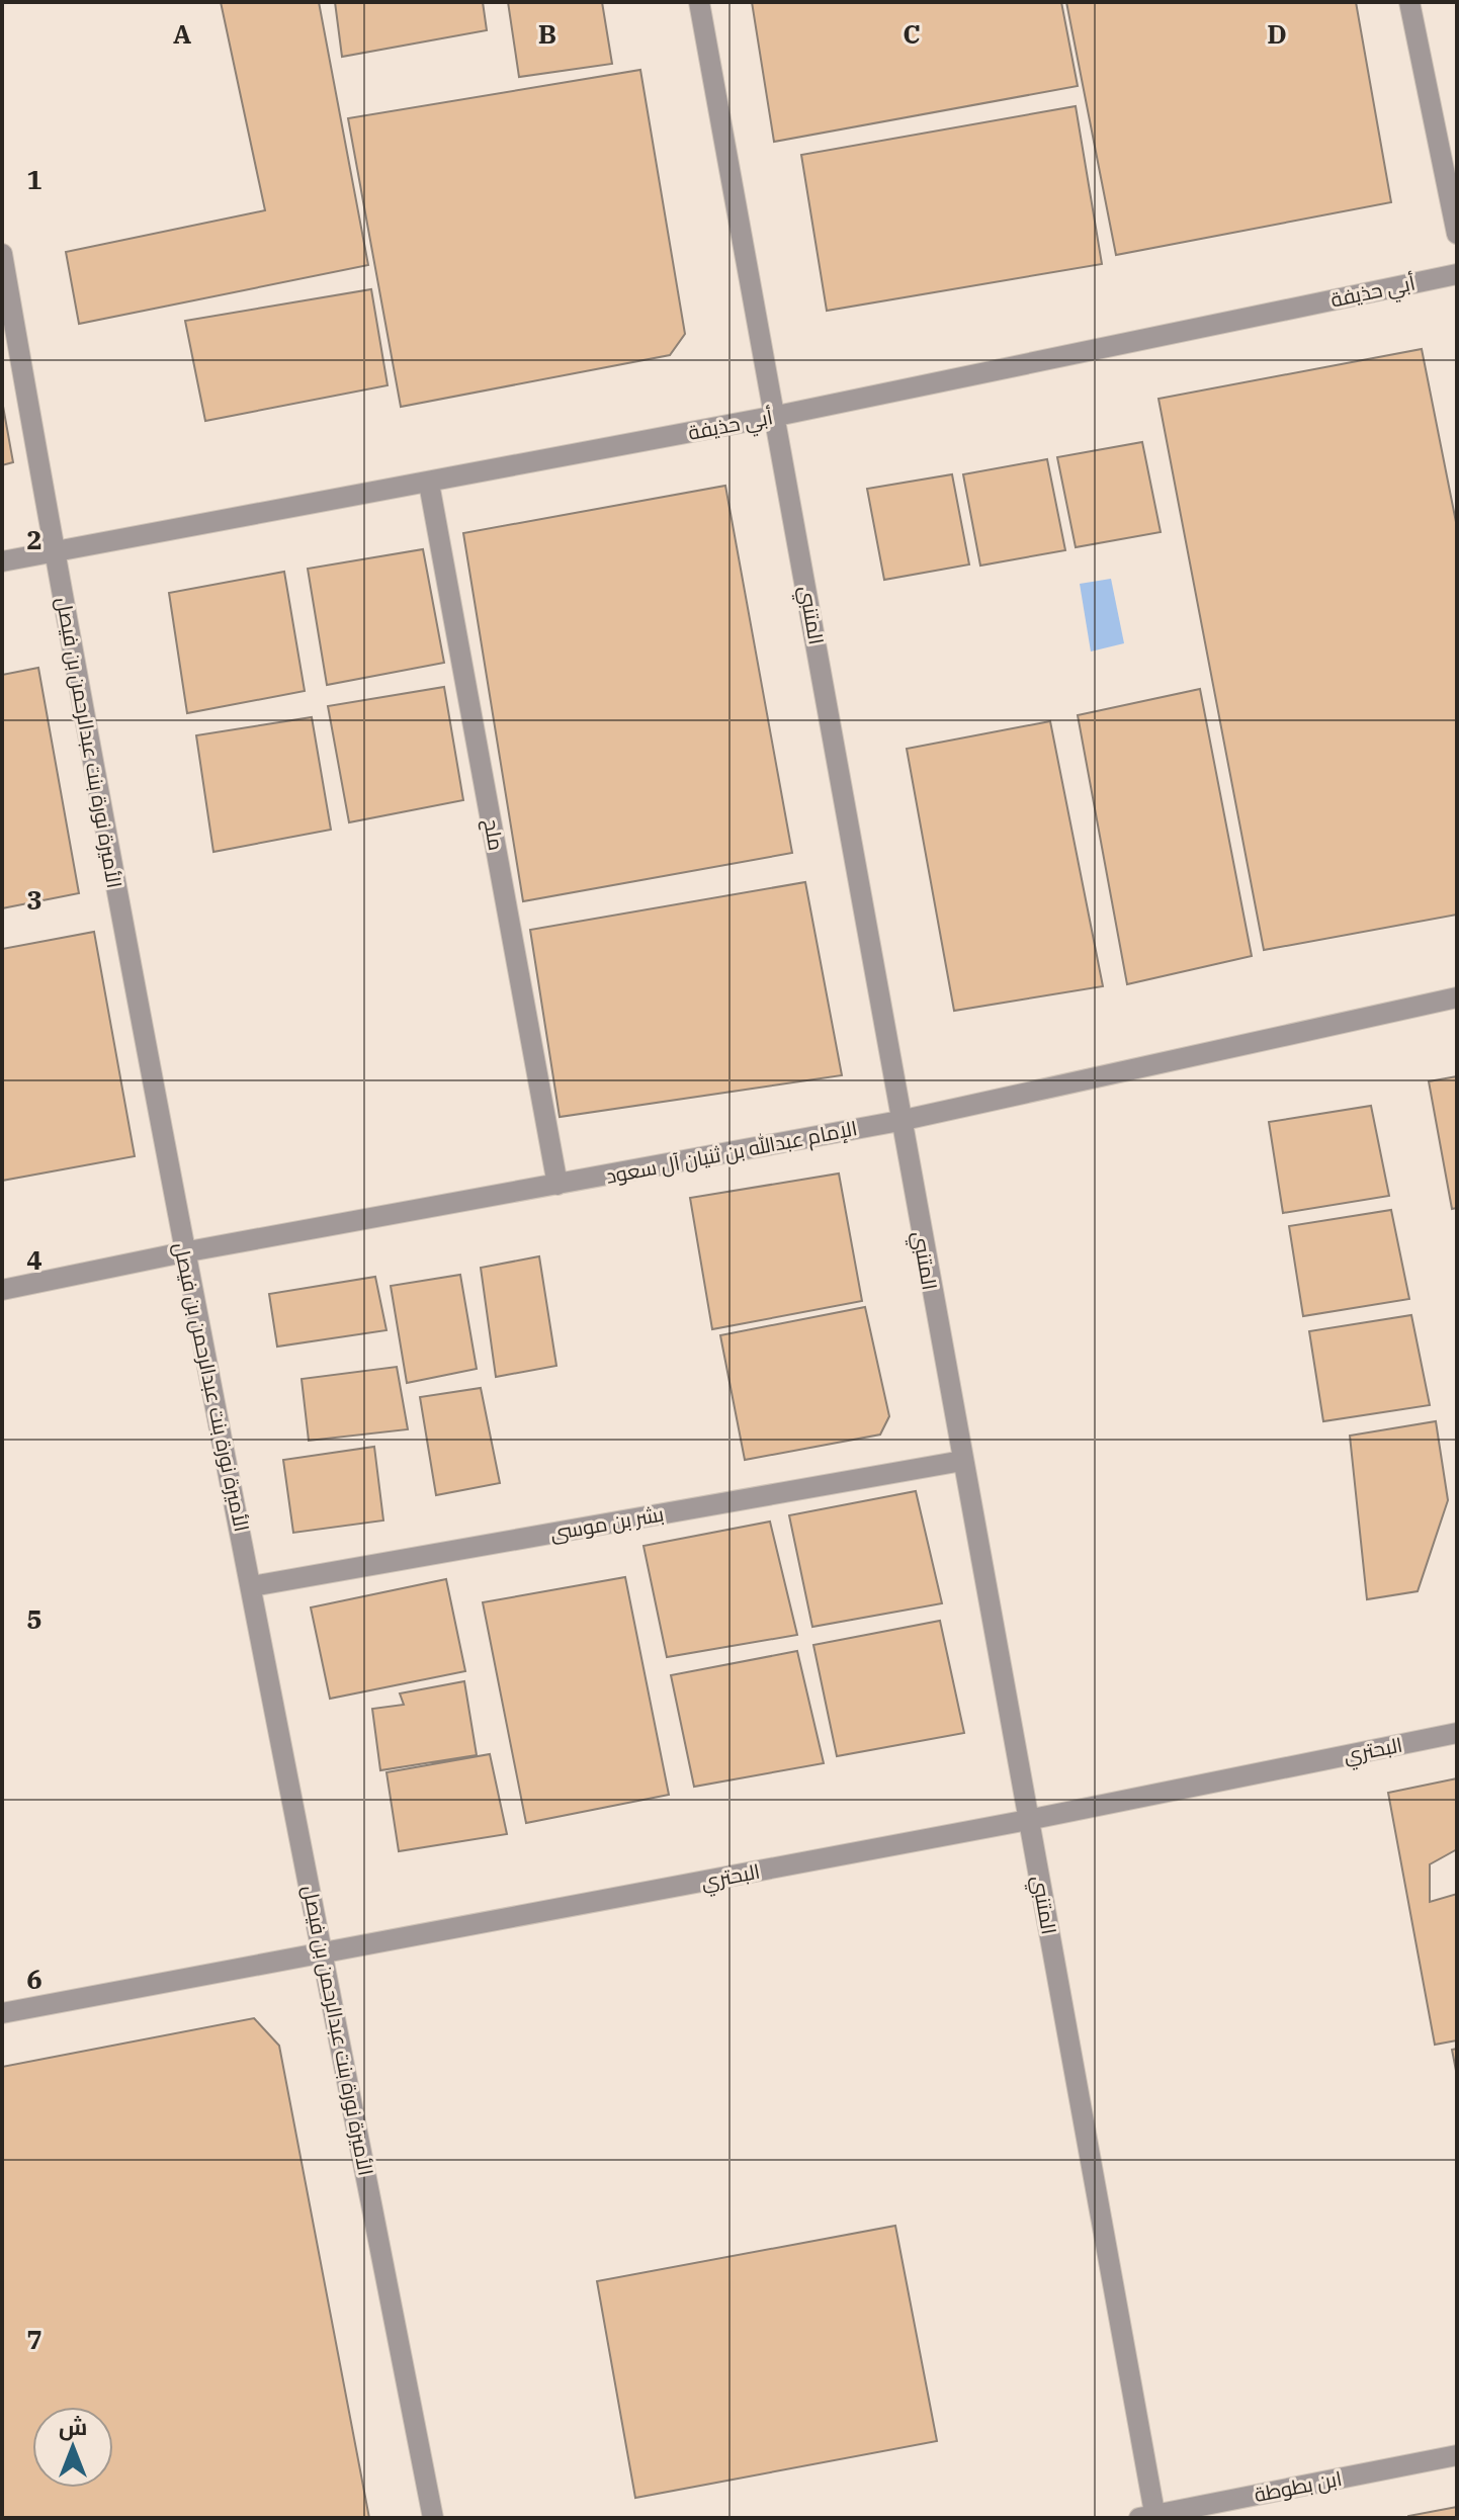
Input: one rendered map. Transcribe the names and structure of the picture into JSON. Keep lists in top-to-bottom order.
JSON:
{
  "streets": {
    "street": [
      "أبي حذيفة",
      "المتنبي",
      "الأميرة نورة بنت عبدالرحمن بن فيصل",
      "ملح",
      "الإمام عبدالله بن ثنيان آل سعود",
      "بشر بن موسى",
      "البحتري",
      "ابن بطوطة"
    ]
  },
  "crossings": [
    ["أبي حذيفة", "المتنبي"],
    ["أبي حذيفة", "الأميرة نورة بنت عبدالرحمن بن فيصل"],
    ["أبي حذيفة", "ملح"],
    ["المتنبي", "الإمام عبدالله بن ثنيان آل سعود"],
    ["المتنبي", "بشر بن موسى"],
    ["المتنبي", "البحتري"],
    ["المتنبي", "ابن بطوطة"],
    ["الأميرة نورة بنت عبدالرحمن بن فيصل", "الإمام عبدالله بن ثنيان آل سعود"],
    ["الأميرة نورة بنت عبدالرحمن بن فيصل", "بشر بن موسى"],
    ["الأميرة نورة بنت عبدالرحمن بن فيصل", "البحتري"],
    ["ملح", "الإمام عبدالله بن ثنيان آل سعود"]
  ],
  "north": "top",
  "grid": {
    "columns": [
      "A",
      "B",
      "C",
      "D"
    ],
    "rows": [
      "1",
      "2",
      "3",
      "4",
      "5",
      "6",
      "7"
    ]
  }
}
